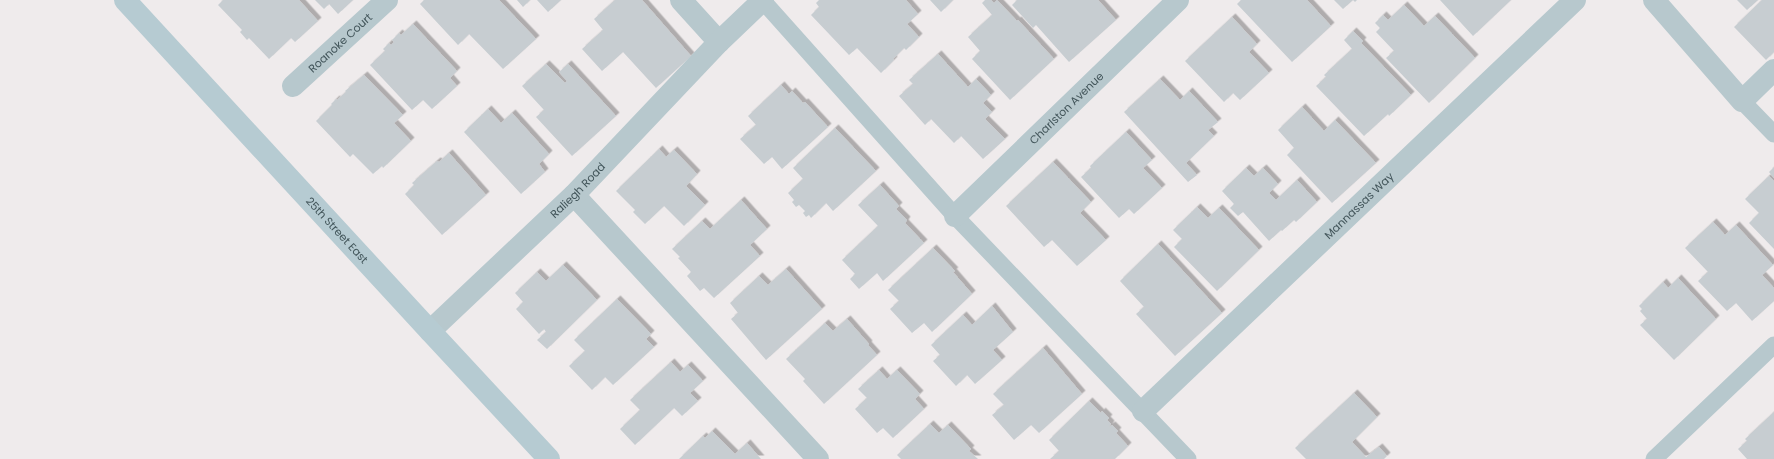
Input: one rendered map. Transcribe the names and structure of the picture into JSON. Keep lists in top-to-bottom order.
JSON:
{
  "streets": {
    "street": [
      "Roanoke Court",
      "Charlston Avenue",
      "Raliegh Road",
      "Mannassas Way",
      "25th Street East"
    ]
  },
  "crossings": [
    ["Raliegh Road", "25th Street East"]
  ]
}
